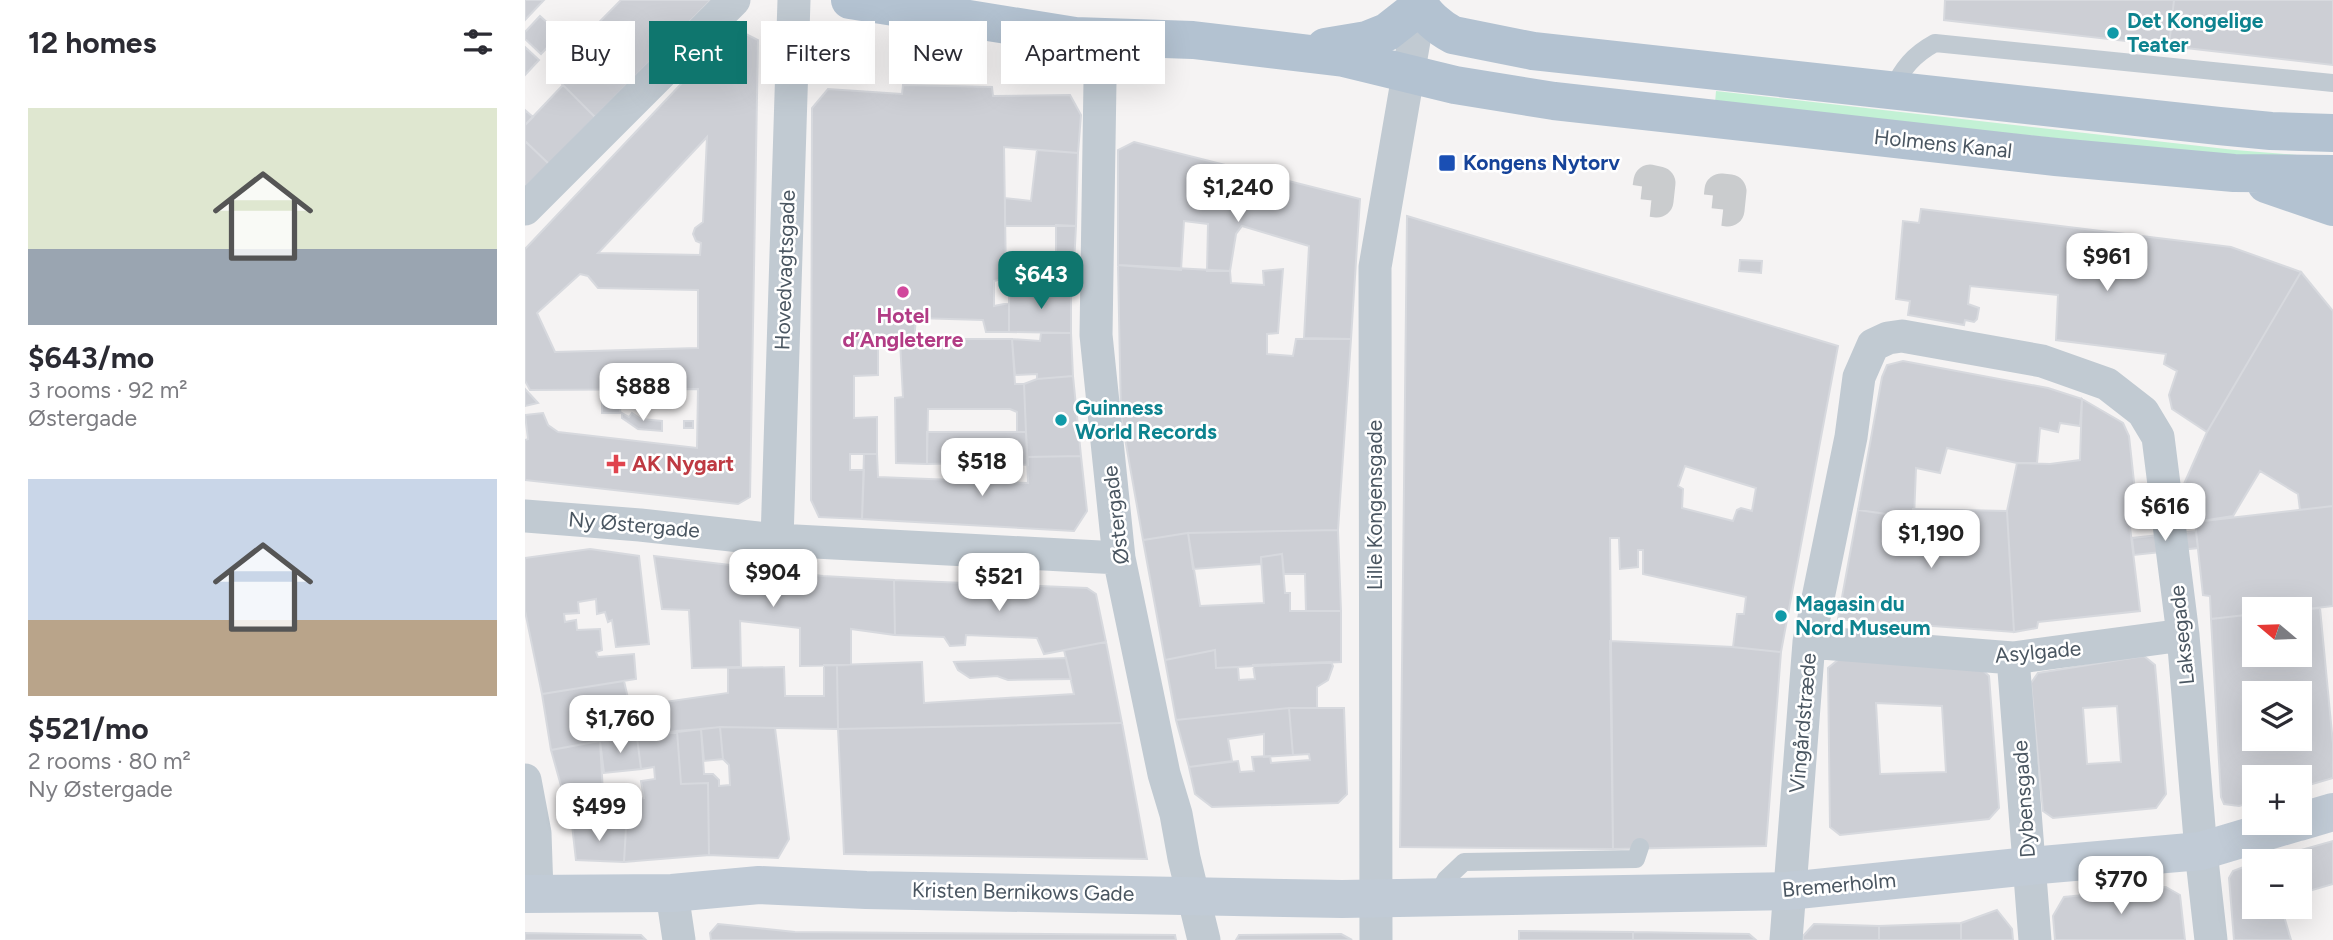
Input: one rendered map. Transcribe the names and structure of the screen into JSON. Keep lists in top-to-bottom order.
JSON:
{
  "streets": {
    "main road": ["Holmens Kanal"],
    "street": [
      "Hovedvagtsgade",
      "Lille Kongensgade",
      "Østergade",
      "Ny Østergade",
      "Laksegade",
      "Asylgade",
      "Vingårdstræde",
      "Dybensgade",
      "Bremerholm",
      "Kristen Bernikows Gade"
    ]
  },
  "crossings": [
    ["Holmens Kanal", "Lille Kongensgade"],
    ["Hovedvagtsgade", "Ny Østergade"],
    ["Lille Kongensgade", "Bremerholm"],
    ["Lille Kongensgade", "Kristen Bernikows Gade"],
    ["Østergade", "Ny Østergade"],
    ["Østergade", "Kristen Bernikows Gade"],
    ["Laksegade", "Asylgade"],
    ["Laksegade", "Vingårdstræde"],
    ["Laksegade", "Bremerholm"],
    ["Asylgade", "Vingårdstræde"],
    ["Asylgade", "Dybensgade"],
    ["Vingårdstræde", "Bremerholm"],
    ["Dybensgade", "Bremerholm"],
    ["Bremerholm", "Kristen Bernikows Gade"]
  ],
  "places": {
    "other": [
      "Det Kongelige Teater",
      "Hotel d’Angleterre",
      "Guinness World Records",
      "Magasin du Nord Museum"
    ],
    "transit": ["Kongens Nytorv"],
    "health": ["AK Nygart"]
  },
  "north": "left",
  "page": {
    "heading": "12 homes",
    "chip": [
      "Buy",
      "Rent",
      "Filters",
      "New",
      "Apartment"
    ],
    "list": [
      {
        "name": "$643/mo",
        "note": "3 rooms · 92 m² · Østergade"
      },
      {
        "name": "$521/mo",
        "note": "2 rooms · 80 m² · Ny Østergade"
      }
    ],
    "price": [
      "$1,240",
      "$961",
      "$643",
      "$888",
      "$518",
      "$616",
      "$1,190",
      "$904",
      "$521",
      "$1,760",
      "$499",
      "$770"
    ],
    "map_buttons": ["+", "−"]
  }
}
